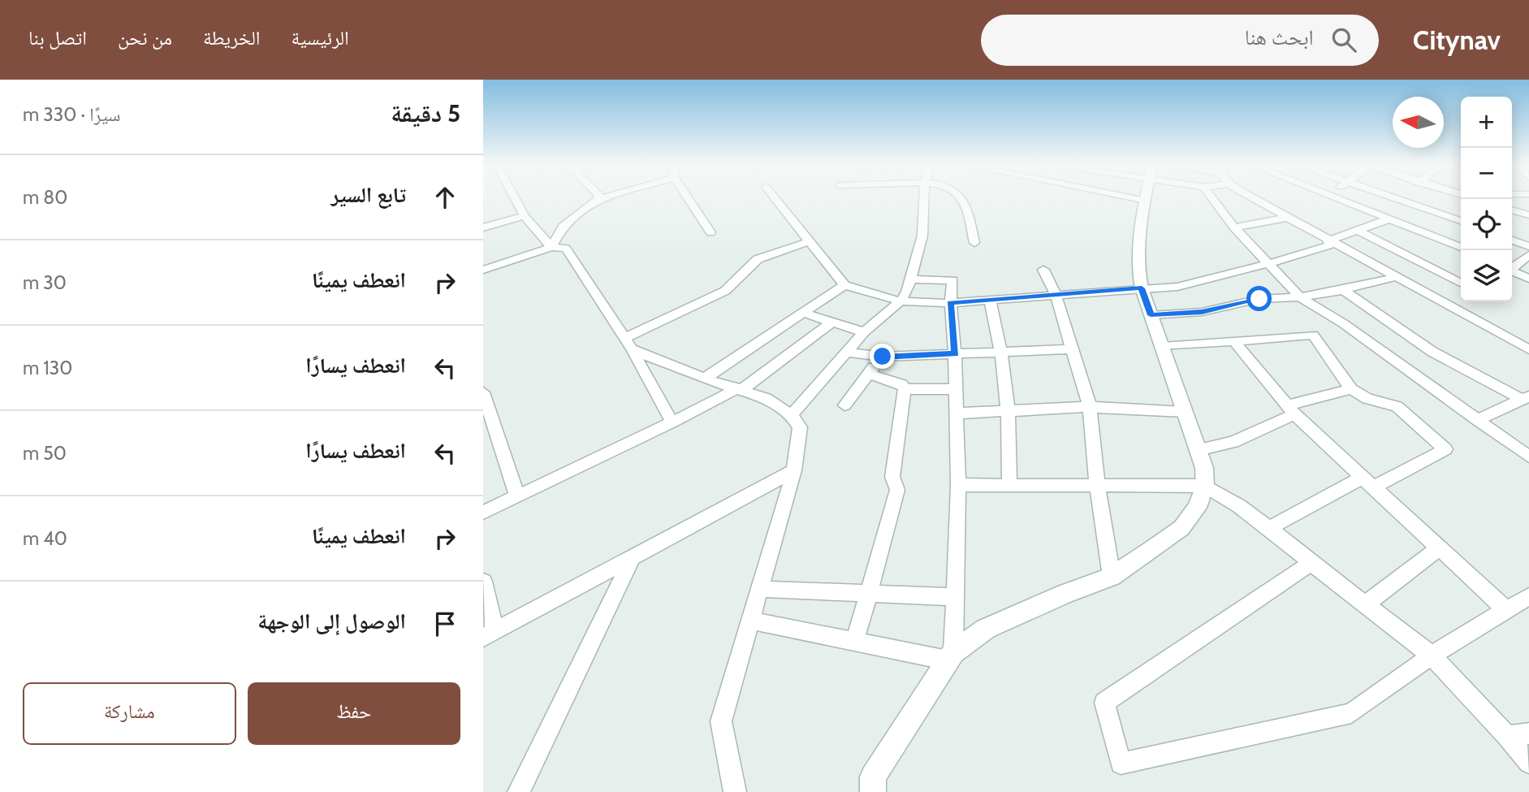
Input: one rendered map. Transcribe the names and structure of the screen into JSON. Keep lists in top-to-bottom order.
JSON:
{
  "north": "left",
  "page": {
    "header": "Citynav",
    "search": "ابحث هنا",
    "nav": [
      "الرئيسية",
      "الخريطة",
      "من نحن",
      "اتصل بنا"
    ],
    "heading": ["5 دقيقة", "سيرًا · 330 m"],
    "map_buttons": ["+", "−"],
    "list": [
      ["تابع السير", "80 m"],
      ["انعطف يمينًا", "30 m"],
      ["انعطف يسارًا", "130 m"],
      ["انعطف يسارًا", "50 m"],
      ["انعطف يمينًا", "40 m"],
      "الوصول إلى الوجهة"
    ],
    "buttons": ["حفظ", "مشاركة"]
  }
}
